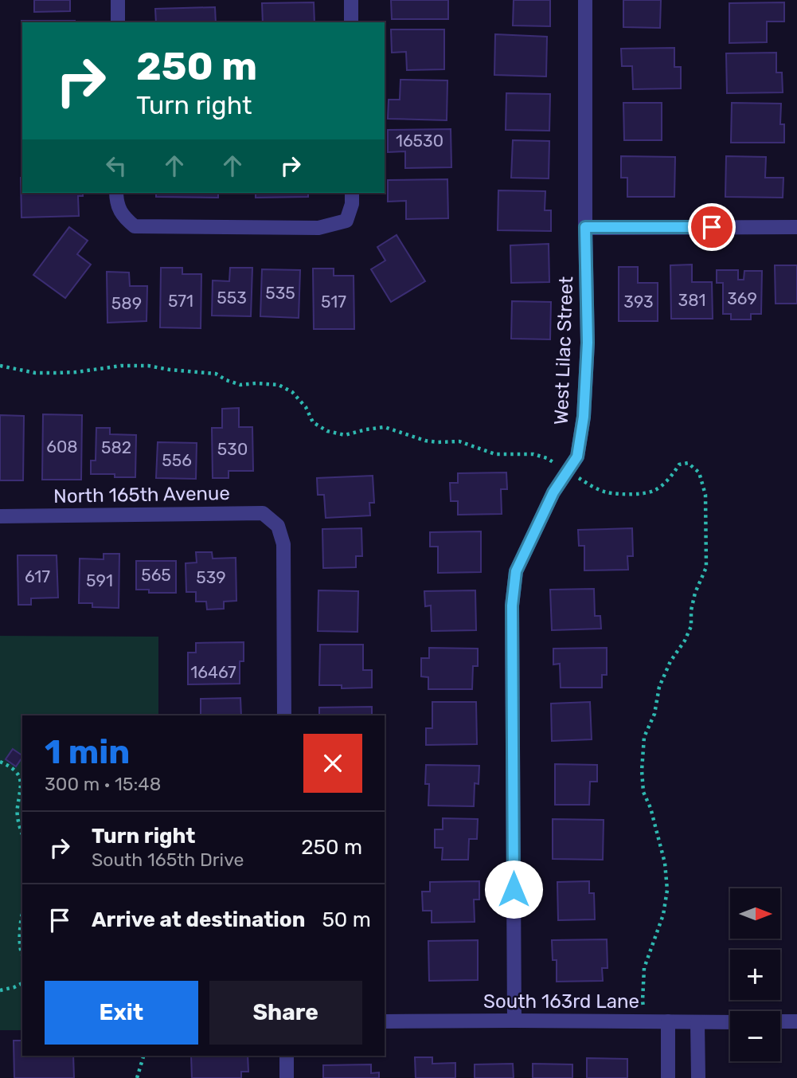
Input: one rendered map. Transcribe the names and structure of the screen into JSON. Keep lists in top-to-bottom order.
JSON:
{
  "streets": {
    "street": ["West Lilac Street", "North 165th Avenue", "South 163rd Lane"]
  },
  "crossings": [
    ["West Lilac Street", "South 163rd Lane"]
  ],
  "house_numbers": [
    "16530",
    "535",
    "553",
    "369",
    "381",
    "571",
    "517",
    "393",
    "589",
    "608",
    "582",
    "530",
    "556",
    "565",
    "617",
    "539",
    "591",
    "16467"
  ],
  "north": "right",
  "page": {
    "turn": ["250 m", "Turn right"],
    "heading": ["1 min", "300 m · 15:48"],
    "list": [
      {
        "name": "Turn right",
        "note": "South 165th Drive",
        "value": "250 m"
      },
      {
        "name": "Arrive at destination",
        "value": "50 m"
      }
    ],
    "map_buttons": ["+", "−"],
    "buttons": ["Exit", "Share"]
  }
}
